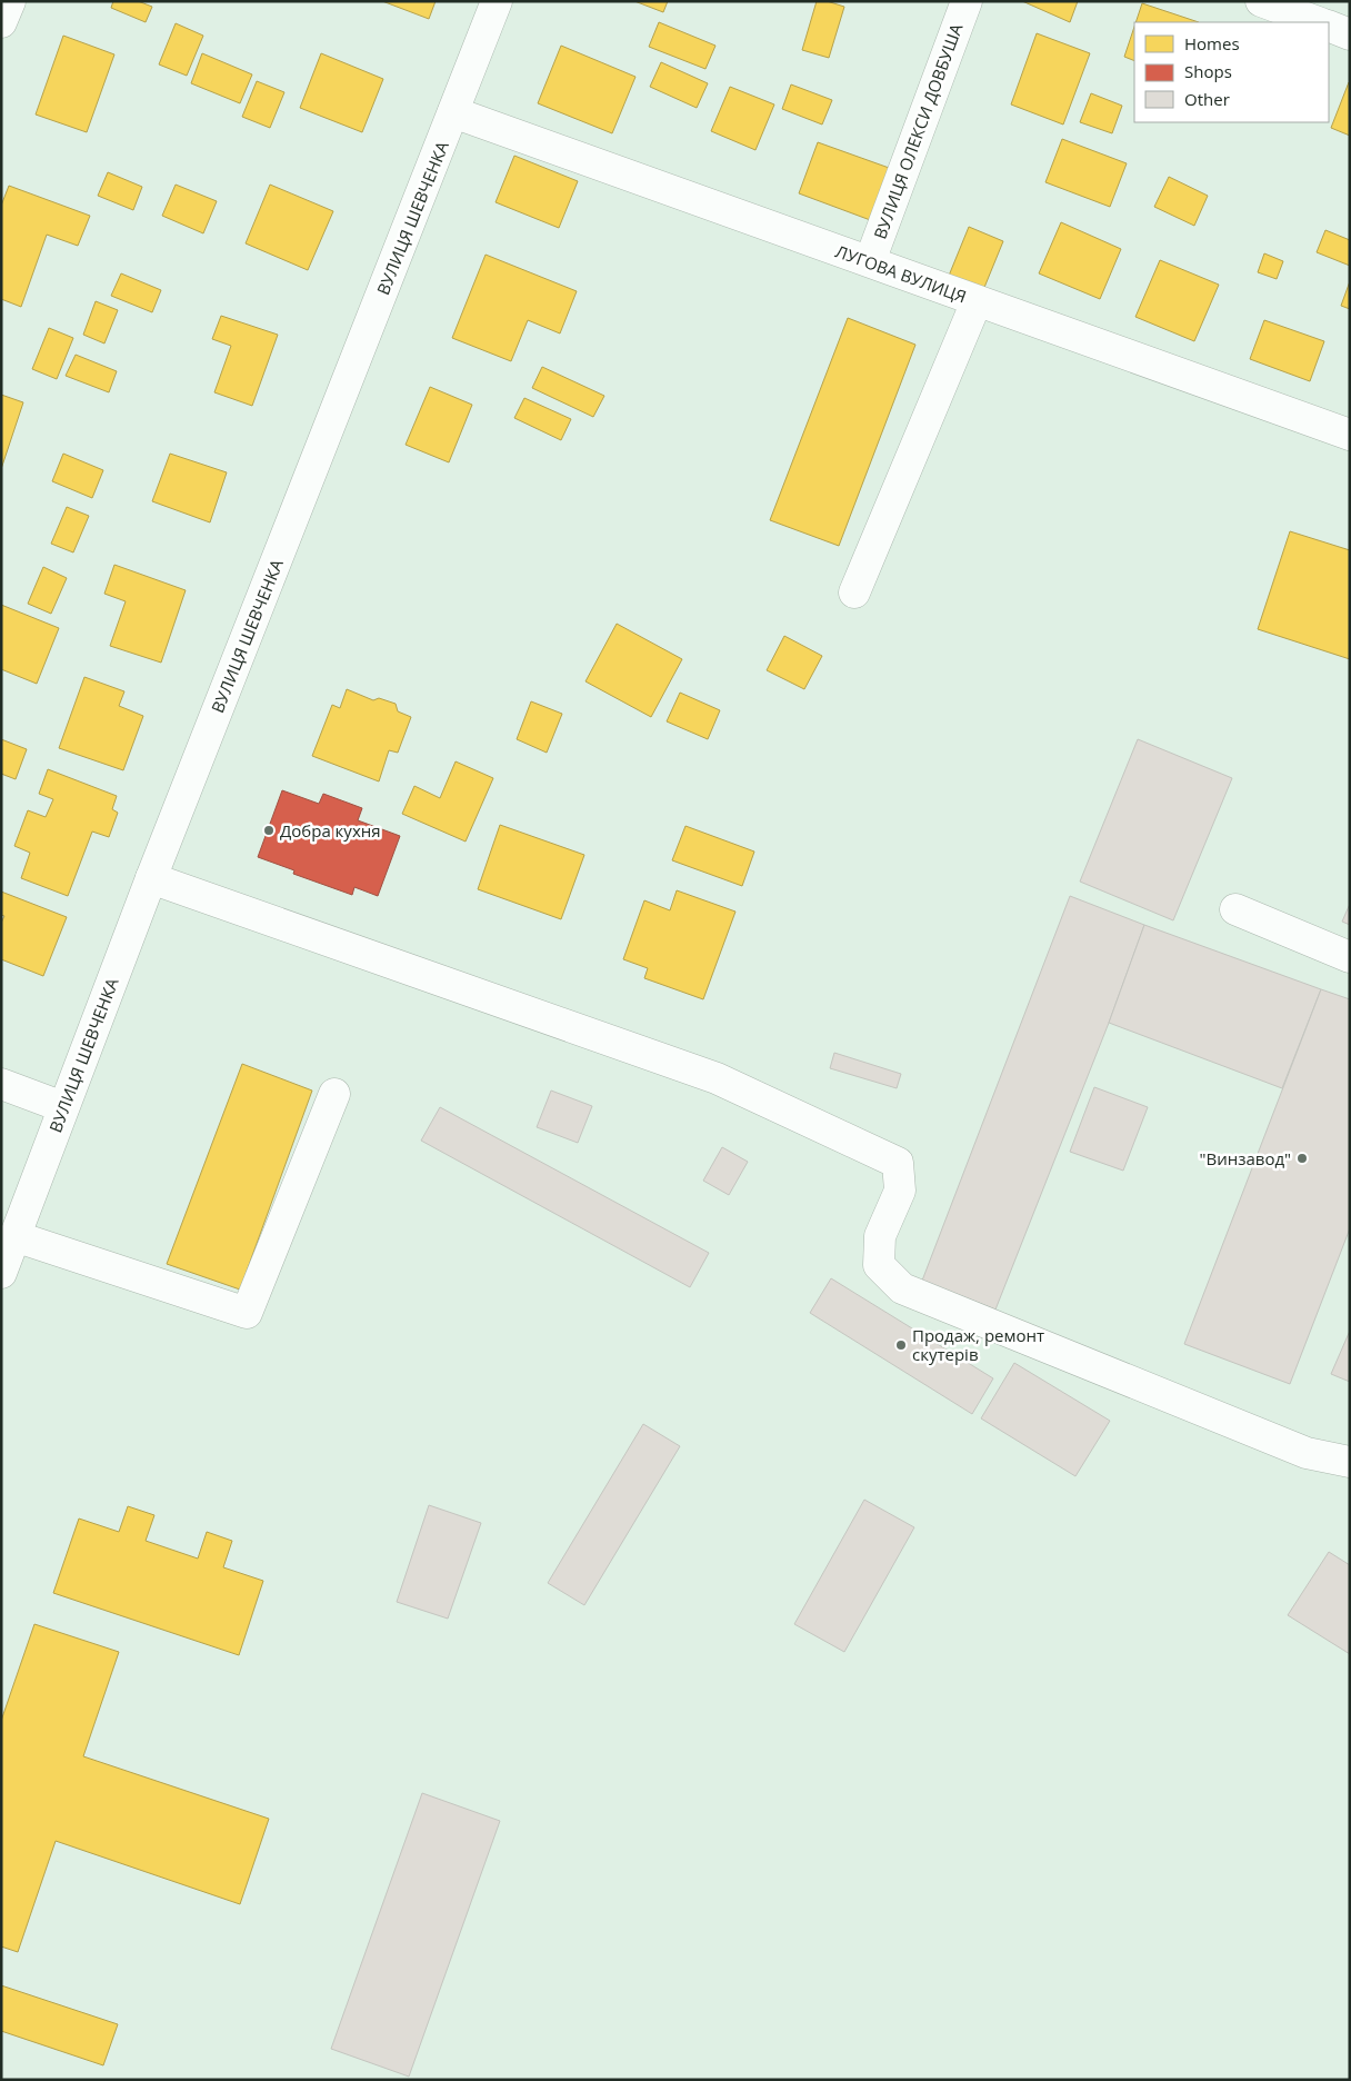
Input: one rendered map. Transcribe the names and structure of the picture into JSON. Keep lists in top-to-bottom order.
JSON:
{
  "streets": {
    "street": ["ВУЛИЦЯ ОЛЕКСИ ДОВБУША", "ВУЛИЦЯ ШЕВЧЕНКА", "ЛУГОВА ВУЛИЦЯ"]
  },
  "crossings": [
    ["ВУЛИЦЯ ОЛЕКСИ ДОВБУША", "ЛУГОВА ВУЛИЦЯ"],
    ["ВУЛИЦЯ ШЕВЧЕНКА", "ЛУГОВА ВУЛИЦЯ"]
  ],
  "places": ["Добра кухня", "\"Винзавод\"", "Продаж, ремонт скутерів"],
  "legend": ["Homes", "Shops", "Other"]
}
